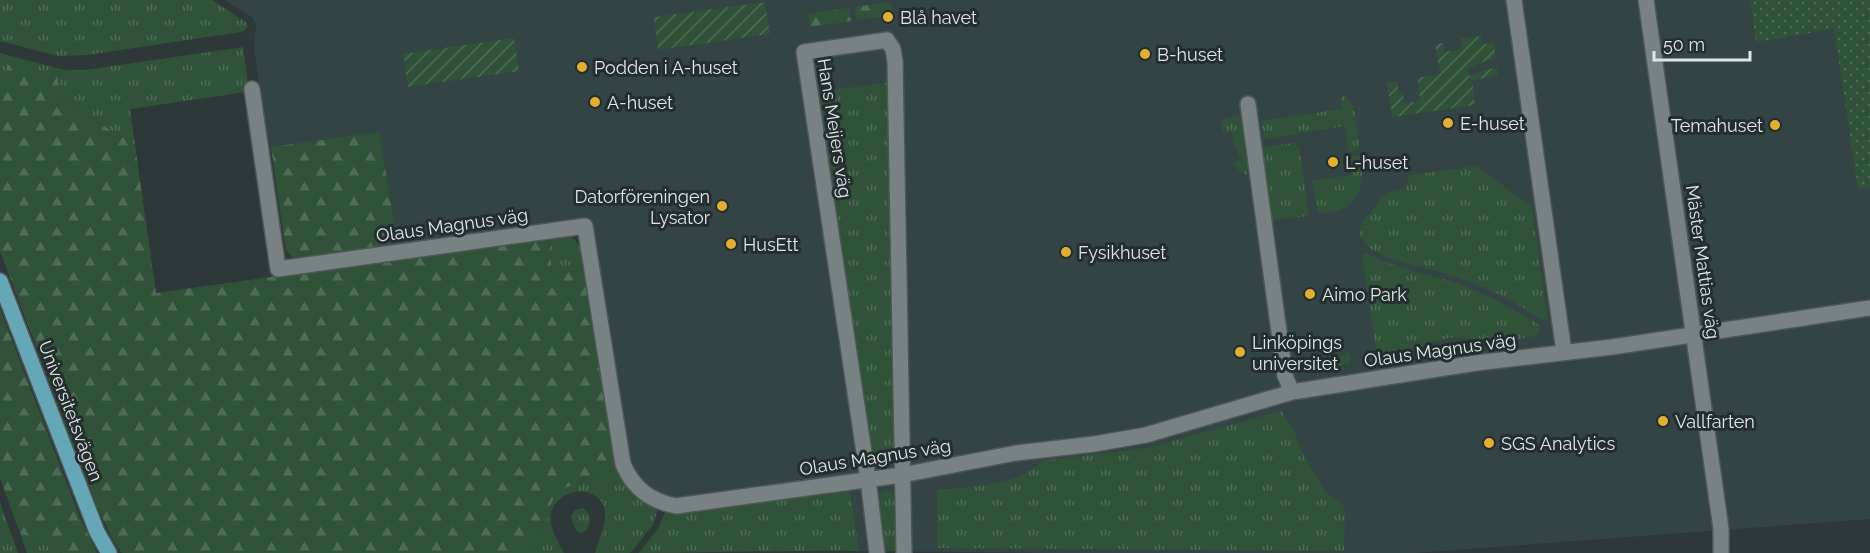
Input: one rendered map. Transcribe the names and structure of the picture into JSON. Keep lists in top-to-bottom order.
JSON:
{
  "streets": {
    "main road": ["Universitetsvägen"],
    "street": ["Hans Meijers väg", "Olaus Magnus väg", "Mäster Mattias väg"]
  },
  "crossings": [
    ["Hans Meijers väg", "Olaus Magnus väg"],
    ["Olaus Magnus väg", "Mäster Mattias väg"]
  ],
  "places": [
    "Blå havet",
    "B-huset",
    "Podden i A-huset",
    "A-huset",
    "E-huset",
    "Temahuset",
    "L-huset",
    "Datorföreningen Lysator",
    "HusEtt",
    "Fysikhuset",
    "Aimo Park",
    "Linköpings universitet",
    "Vallfarten",
    "SGS Analytics"
  ],
  "scale_bar": "50 m"
}
